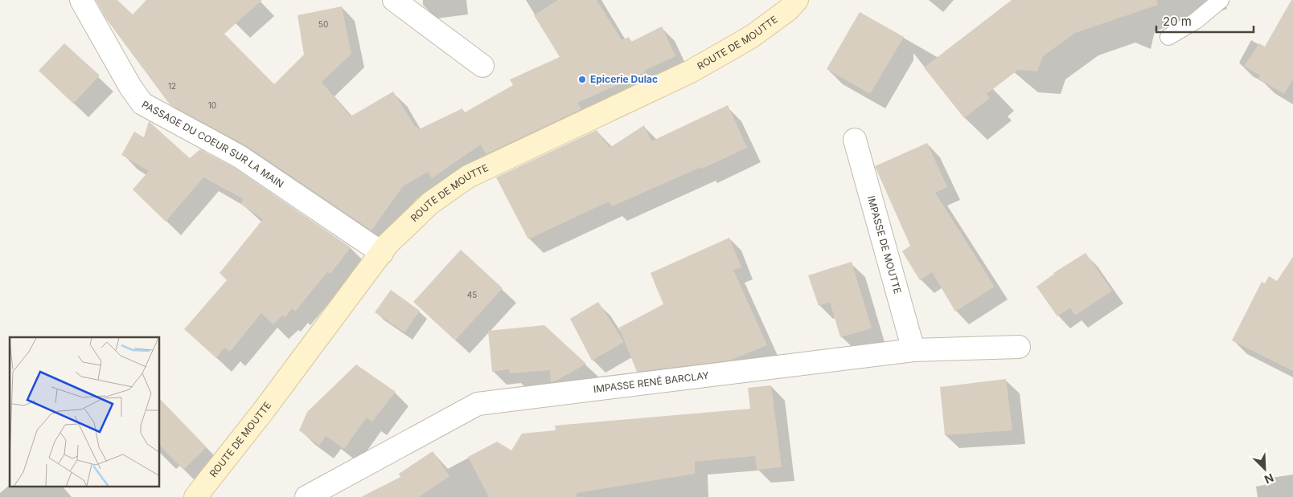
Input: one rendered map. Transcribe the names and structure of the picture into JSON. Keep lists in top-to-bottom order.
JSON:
{
  "streets": {
    "main road": ["ROUTE DE MOUTTE"],
    "street": ["PASSAGE DU COEUR SUR LA MAIN", "IMPASSE DE MOUTTE", "IMPASSE RENÉ BARCLAY"]
  },
  "crossings": [
    ["ROUTE DE MOUTTE", "PASSAGE DU COEUR SUR LA MAIN"],
    ["IMPASSE DE MOUTTE", "IMPASSE RENÉ BARCLAY"]
  ],
  "places": ["Epicerie Dulac"],
  "house_numbers": [
    "50",
    "12",
    "10",
    "45"
  ],
  "scale_bar": "20 m",
  "north": "bottom right"
}
